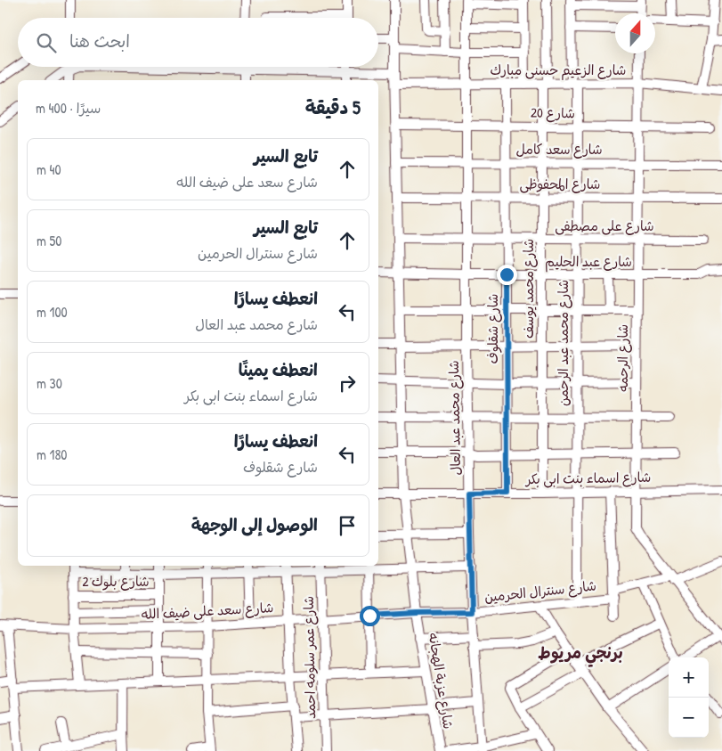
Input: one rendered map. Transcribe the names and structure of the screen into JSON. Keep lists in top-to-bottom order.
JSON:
{
  "streets": {
    "street": [
      "شارع الزعيم حسنى مبارك",
      "شارع 20",
      "شارع سعد كامل",
      "شارع المحفوظى",
      "شارع على مصطفى",
      "شارع عبد الحليم",
      "شارع محمد يوسف",
      "شارع شقلوف",
      "شارع محمد عبد الرحمن",
      "شارع الرحمه",
      "شارع محمد عبد العال",
      "شارع اسماء بنت ابى بكر",
      "شارع بلوك 2",
      "شارع سنترال الحرمين",
      "شارع سعد على ضيف الله",
      "شارع عمر سلومه احمد",
      "شارع عزبة الهجانه"
    ]
  },
  "crossings": [
    ["شارع الزعيم حسنى مبارك", "شارع محمد يوسف"],
    ["شارع الزعيم حسنى مبارك", "شارع شقلوف"],
    ["شارع الزعيم حسنى مبارك", "شارع محمد عبد الرحمن"],
    ["شارع الزعيم حسنى مبارك", "شارع الرحمه"],
    ["شارع الزعيم حسنى مبارك", "شارع محمد عبد العال"],
    ["شارع الزعيم حسنى مبارك", "شارع عزبة الهجانه"],
    ["شارع 20", "شارع محمد يوسف"],
    ["شارع 20", "شارع شقلوف"],
    ["شارع 20", "شارع محمد عبد الرحمن"],
    ["شارع 20", "شارع الرحمه"],
    ["شارع 20", "شارع محمد عبد العال"],
    ["شارع 20", "شارع عزبة الهجانه"],
    ["شارع سعد كامل", "شارع محمد يوسف"],
    ["شارع سعد كامل", "شارع شقلوف"],
    ["شارع سعد كامل", "شارع محمد عبد الرحمن"],
    ["شارع سعد كامل", "شارع الرحمه"],
    ["شارع سعد كامل", "شارع محمد عبد العال"],
    ["شارع سعد كامل", "شارع عزبة الهجانه"],
    ["شارع المحفوظى", "شارع محمد يوسف"],
    ["شارع المحفوظى", "شارع شقلوف"],
    ["شارع المحفوظى", "شارع محمد عبد الرحمن"],
    ["شارع المحفوظى", "شارع الرحمه"],
    ["شارع المحفوظى", "شارع محمد عبد العال"],
    ["شارع المحفوظى", "شارع عزبة الهجانه"],
    ["شارع على مصطفى", "شارع محمد يوسف"],
    ["شارع على مصطفى", "شارع شقلوف"],
    ["شارع على مصطفى", "شارع محمد عبد الرحمن"],
    ["شارع على مصطفى", "شارع الرحمه"],
    ["شارع على مصطفى", "شارع محمد عبد العال"],
    ["شارع على مصطفى", "شارع عزبة الهجانه"],
    ["شارع عبد الحليم", "شارع محمد يوسف"],
    ["شارع عبد الحليم", "شارع شقلوف"],
    ["شارع عبد الحليم", "شارع محمد عبد الرحمن"],
    ["شارع عبد الحليم", "شارع الرحمه"],
    ["شارع عبد الحليم", "شارع محمد عبد العال"],
    ["شارع عبد الحليم", "شارع عزبة الهجانه"],
    ["شارع محمد يوسف", "شارع اسماء بنت ابى بكر"],
    ["شارع شقلوف", "شارع اسماء بنت ابى بكر"],
    ["شارع محمد عبد الرحمن", "شارع اسماء بنت ابى بكر"],
    ["شارع محمد عبد الرحمن", "شارع سنترال الحرمين"],
    ["شارع الرحمه", "شارع اسماء بنت ابى بكر"],
    ["شارع الرحمه", "شارع سنترال الحرمين"],
    ["شارع محمد عبد العال", "شارع اسماء بنت ابى بكر"],
    ["شارع محمد عبد العال", "شارع سنترال الحرمين"],
    ["شارع اسماء بنت ابى بكر", "شارع عزبة الهجانه"],
    ["شارع سنترال الحرمين", "شارع سعد على ضيف الله"],
    ["شارع سنترال الحرمين", "شارع عزبة الهجانه"],
    ["شارع سعد على ضيف الله", "شارع عمر سلومه احمد"],
    ["شارع سعد على ضيف الله", "شارع عزبة الهجانه"]
  ],
  "districts": ["برنجي مريوط"],
  "north": "top",
  "page": {
    "search": "ابحث هنا",
    "heading": ["5 دقيقة", "سيرًا · 400 m"],
    "list": [
      ["تابع السير", "شارع سعد على ضيف الله", "40 m"],
      ["تابع السير", "شارع سنترال الحرمين", "50 m"],
      ["انعطف يسارًا", "شارع محمد عبد العال", "100 m"],
      ["انعطف يمينًا", "شارع اسماء بنت ابى بكر", "30 m"],
      ["انعطف يسارًا", "شارع شقلوف", "180 m"],
      "الوصول إلى الوجهة"
    ],
    "map_buttons": ["+", "−"]
  }
}
